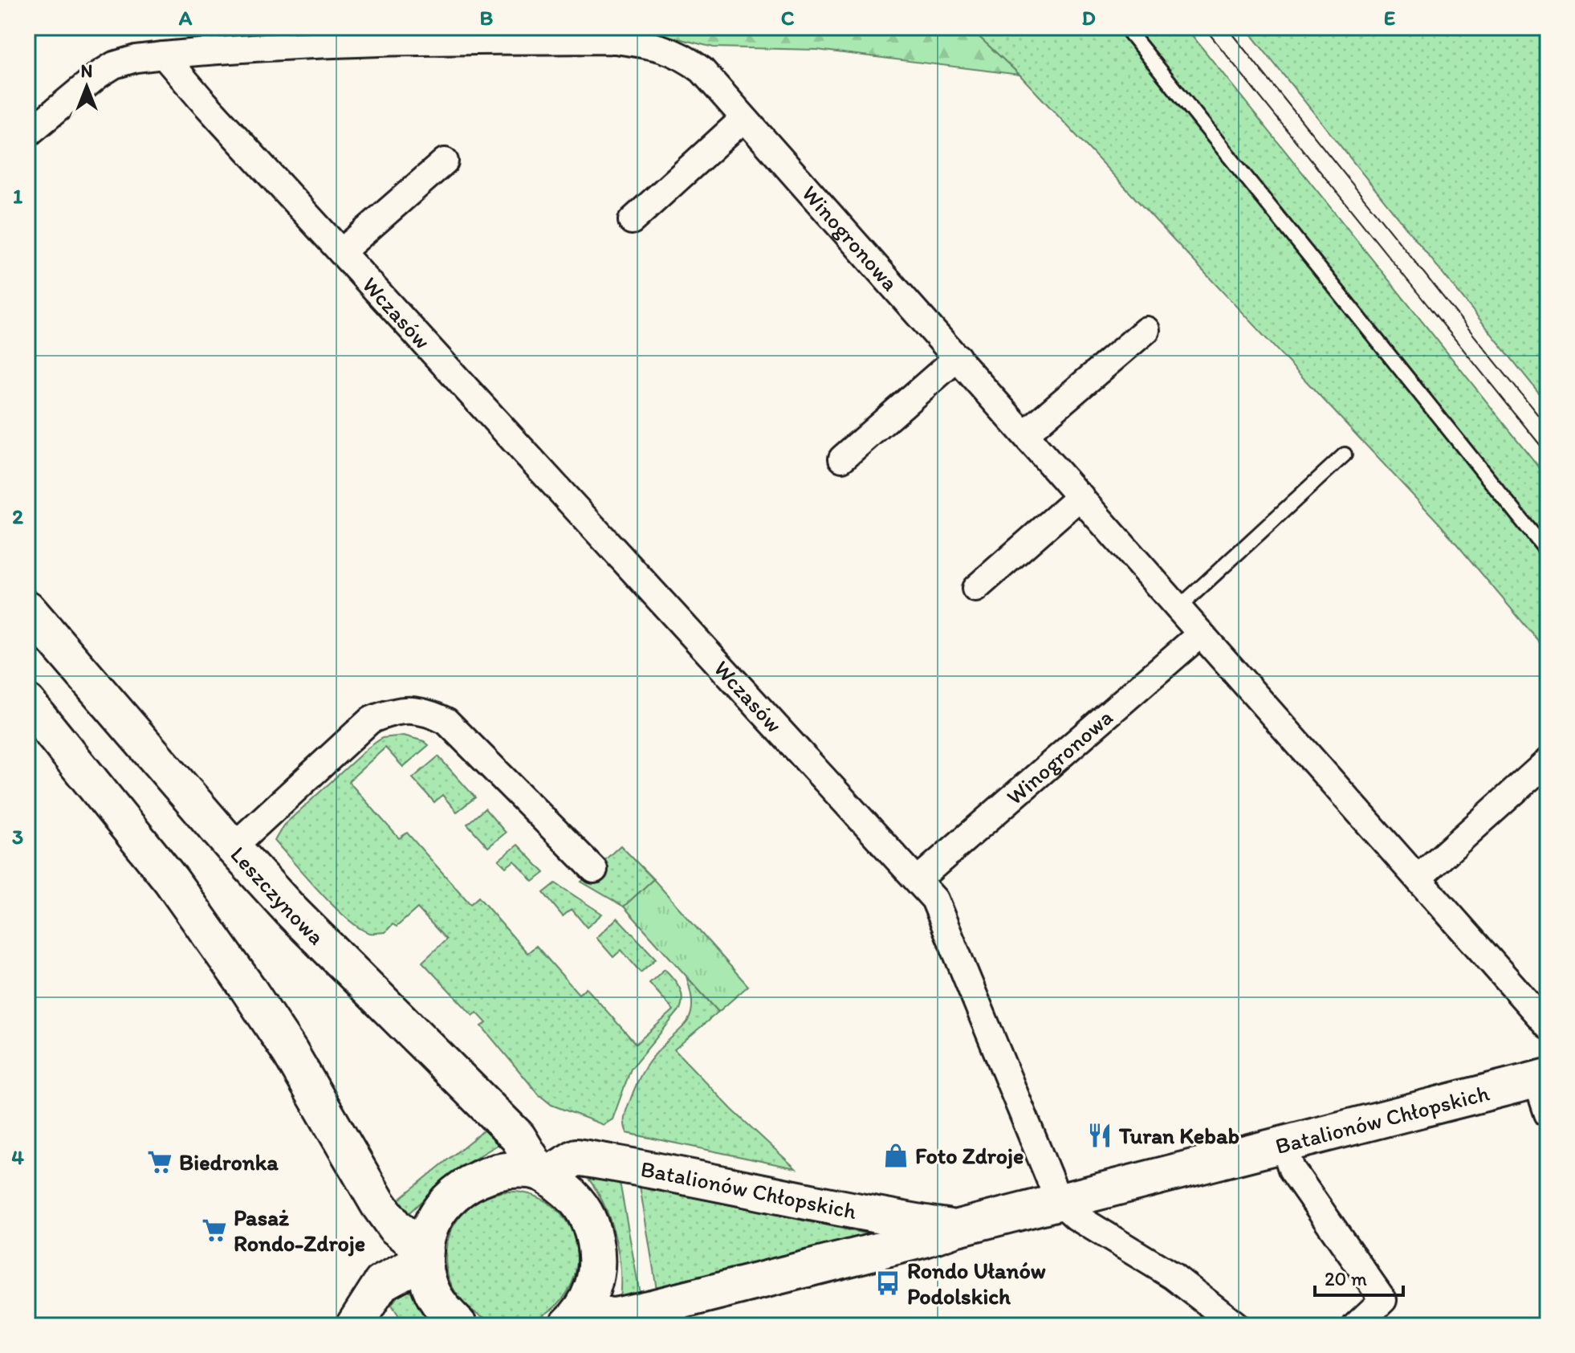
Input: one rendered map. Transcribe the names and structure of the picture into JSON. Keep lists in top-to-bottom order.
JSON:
{
  "streets": {
    "street": [
      "Winogronowa",
      "Wczasów",
      "Leszczynowa",
      "Batalionów Chłopskich"
    ]
  },
  "crossings": [
    ["Winogronowa", "Wczasów"],
    ["Wczasów", "Batalionów Chłopskich"],
    ["Leszczynowa", "Batalionów Chłopskich"]
  ],
  "places": {
    "restaurant": ["Turan Kebab"],
    "shop": ["Foto Zdroje"],
    "supermarket": ["Biedronka", "Pasaż Rondo-Zdroje"],
    "bus stop": ["Rondo Ułanów Podolskich"]
  },
  "scale_bar": "20 m",
  "north": "top",
  "grid": {
    "columns": [
      "A",
      "B",
      "C",
      "D",
      "E"
    ],
    "rows": [
      "1",
      "2",
      "3",
      "4"
    ]
  }
}
